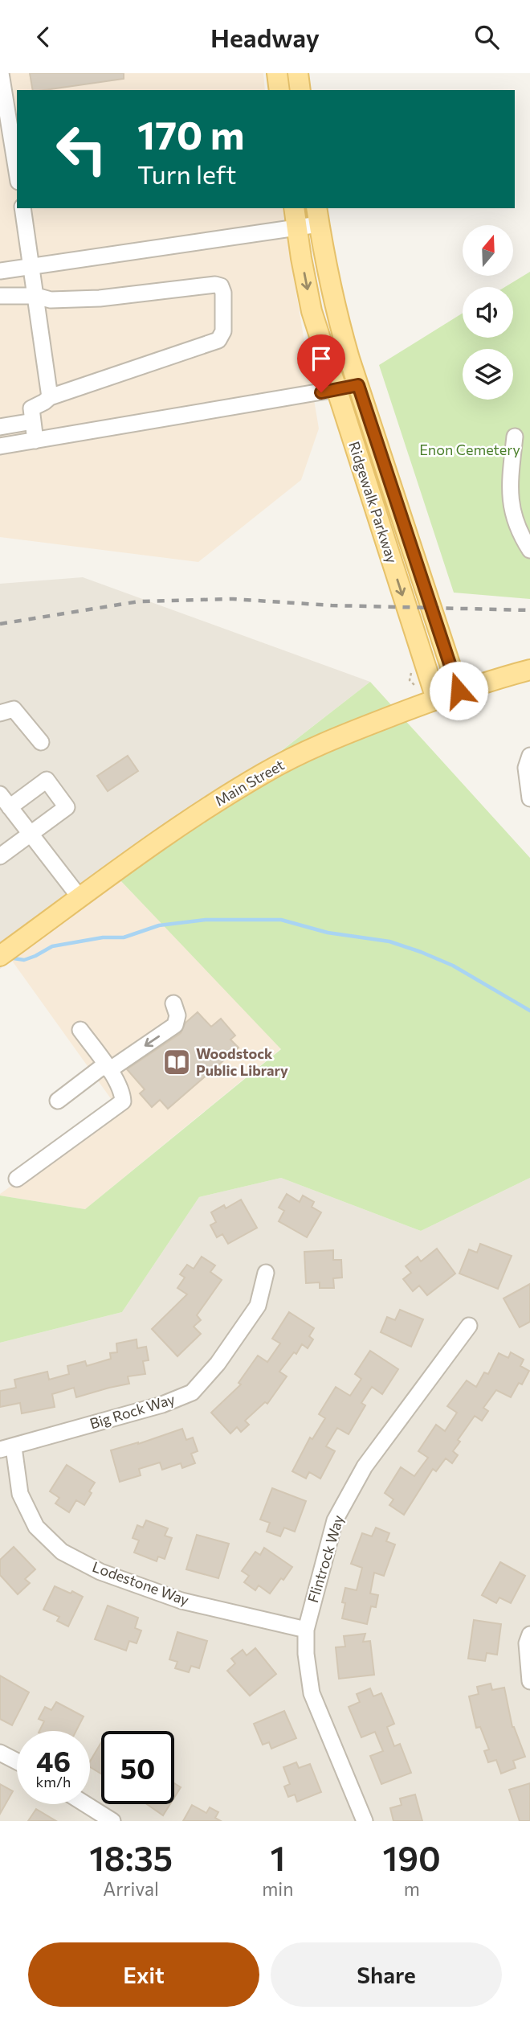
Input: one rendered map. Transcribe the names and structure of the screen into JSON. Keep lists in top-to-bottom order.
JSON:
{
  "streets": {
    "main road": ["Ridgewalk Parkway", "Main Street"],
    "street": ["Big Rock Way", "Flintrock Way", "Lodestone Way"]
  },
  "crossings": [
    ["Ridgewalk Parkway", "Main Street"],
    ["Big Rock Way", "Lodestone Way"],
    ["Flintrock Way", "Lodestone Way"]
  ],
  "parks": ["Enon Cemetery"],
  "places": {
    "library": ["Woodstock Public Library"]
  },
  "north": "top",
  "page": {
    "header": "Headway",
    "turn": ["170 m", "Turn left"],
    "speed": "46 km/h",
    "limit": "50",
    "eta": [
      "18:35",
      "Arrival",
      "1",
      "min",
      "190",
      "m"
    ],
    "buttons": ["Exit", "Share"]
  }
}
